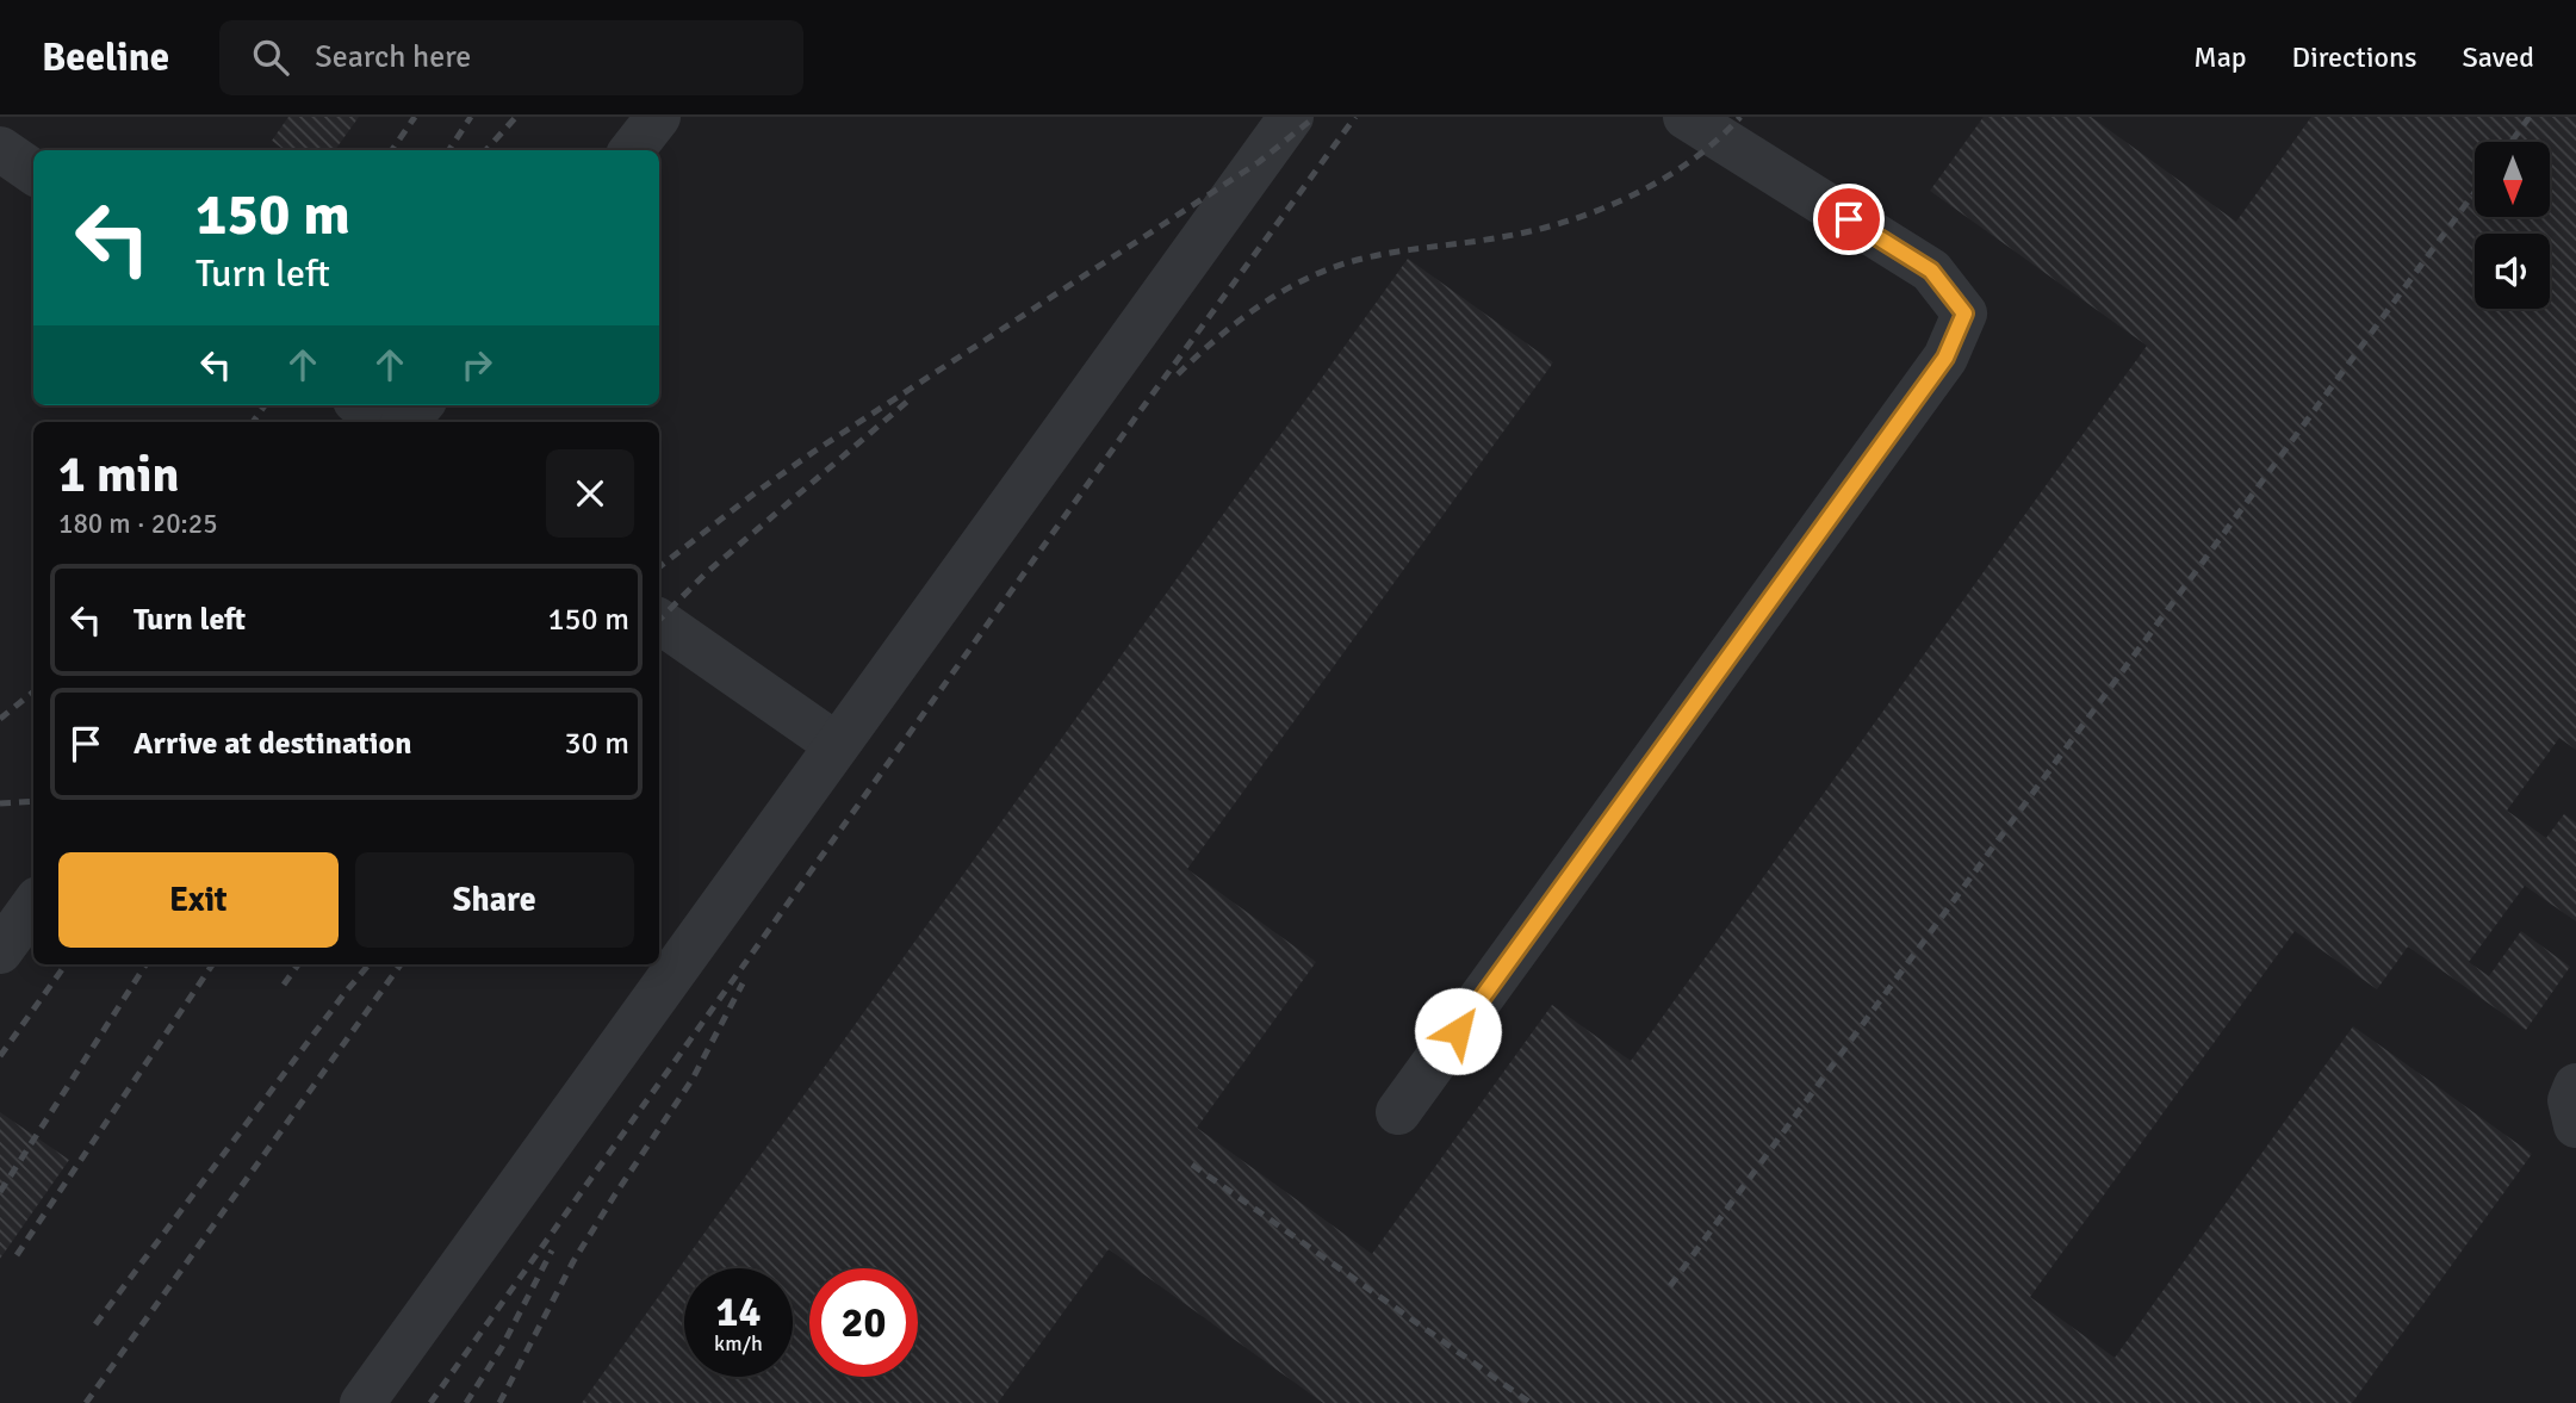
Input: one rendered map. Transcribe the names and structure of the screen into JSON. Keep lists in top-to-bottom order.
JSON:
{
  "north": "bottom",
  "page": {
    "header": "Beeline",
    "search": "Search here",
    "nav": ["Map", "Directions", "Saved"],
    "turn": ["150 m", "Turn left"],
    "heading": ["1 min", "180 m · 20:25"],
    "list": [
      {
        "name": "Turn left",
        "value": "150 m"
      },
      {
        "name": "Arrive at destination",
        "value": "30 m"
      }
    ],
    "buttons": ["Exit", "Share"],
    "speed": "14 km/h",
    "limit": "20"
  }
}
